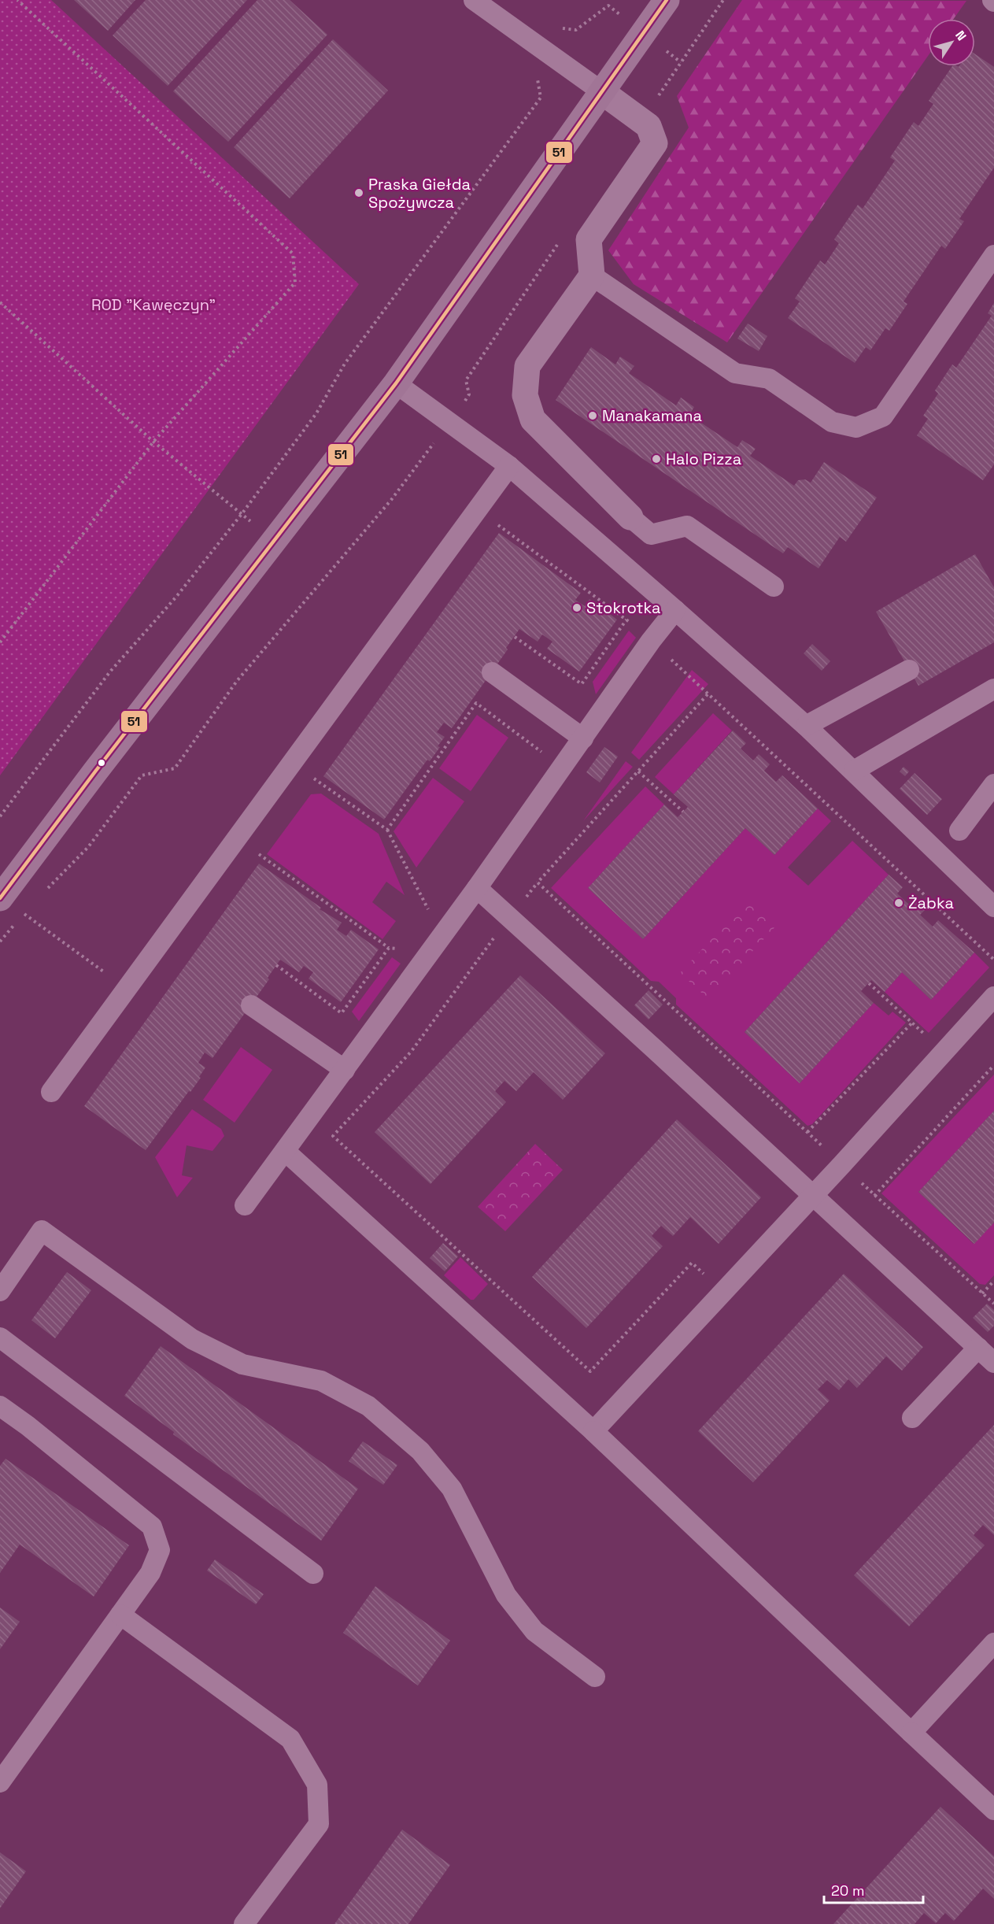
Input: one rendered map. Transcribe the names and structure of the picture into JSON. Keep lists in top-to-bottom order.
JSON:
{
  "parks": ["ROD \"Kawęczyn\""],
  "places": [
    "Praska Giełda Spożywcza",
    "Manakamana",
    "Halo Pizza",
    "Stokrotka",
    "Żabka"
  ],
  "lines": ["transit line 51"],
  "scale_bar": "20 m",
  "north": "top right"
}
